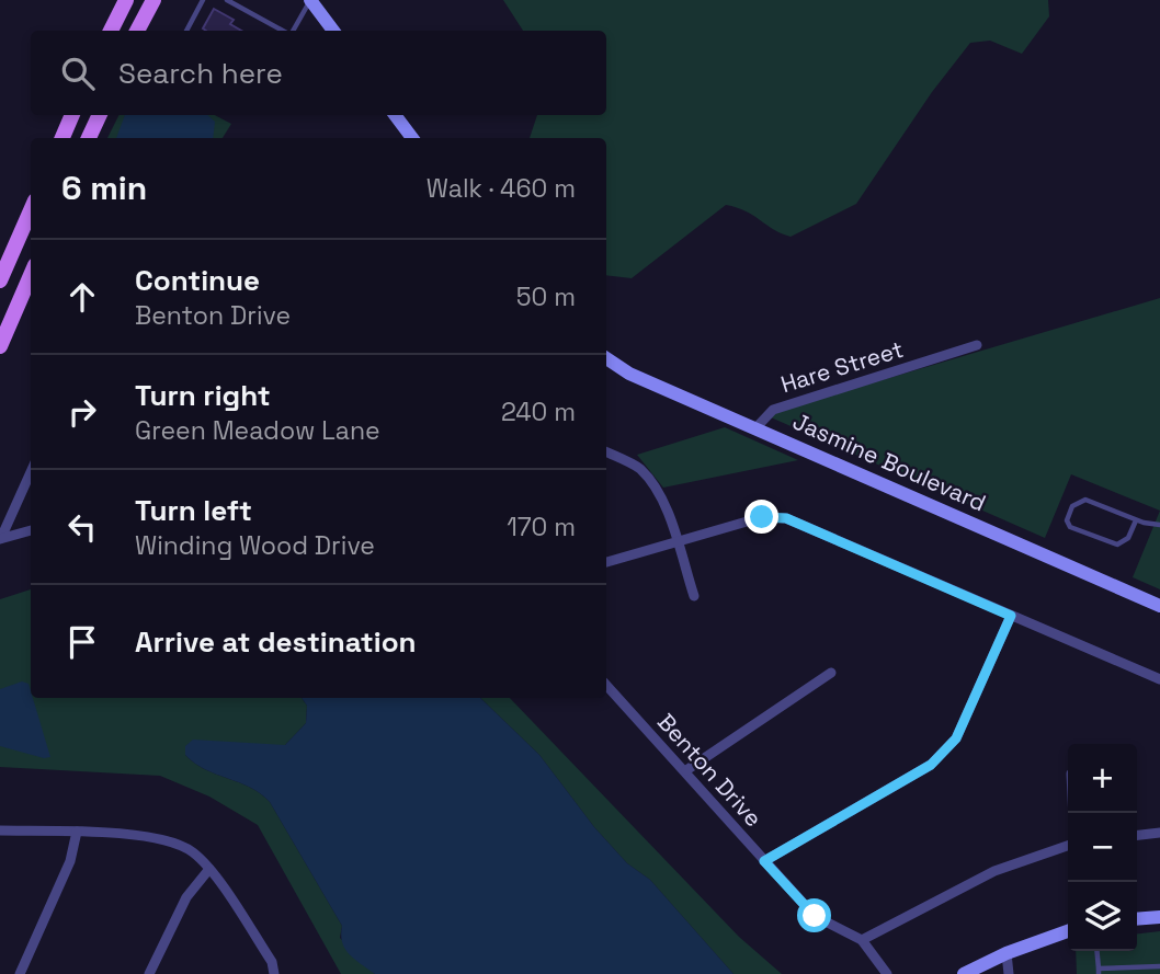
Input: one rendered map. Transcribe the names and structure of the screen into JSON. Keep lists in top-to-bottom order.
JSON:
{
  "streets": {
    "street": ["Hare Street", "Jasmine Boulevard", "Benton Drive"]
  },
  "crossings": [
    ["Hare Street", "Jasmine Boulevard"]
  ],
  "page": {
    "search": "Search here",
    "heading": ["6 min", "Walk · 460 m"],
    "list": [
      ["Continue", "Benton Drive", "50 m"],
      ["Turn right", "Green Meadow Lane", "240 m"],
      ["Turn left", "Winding Wood Drive", "170 m"],
      "Arrive at destination"
    ],
    "map_buttons": ["+", "−"]
  }
}
